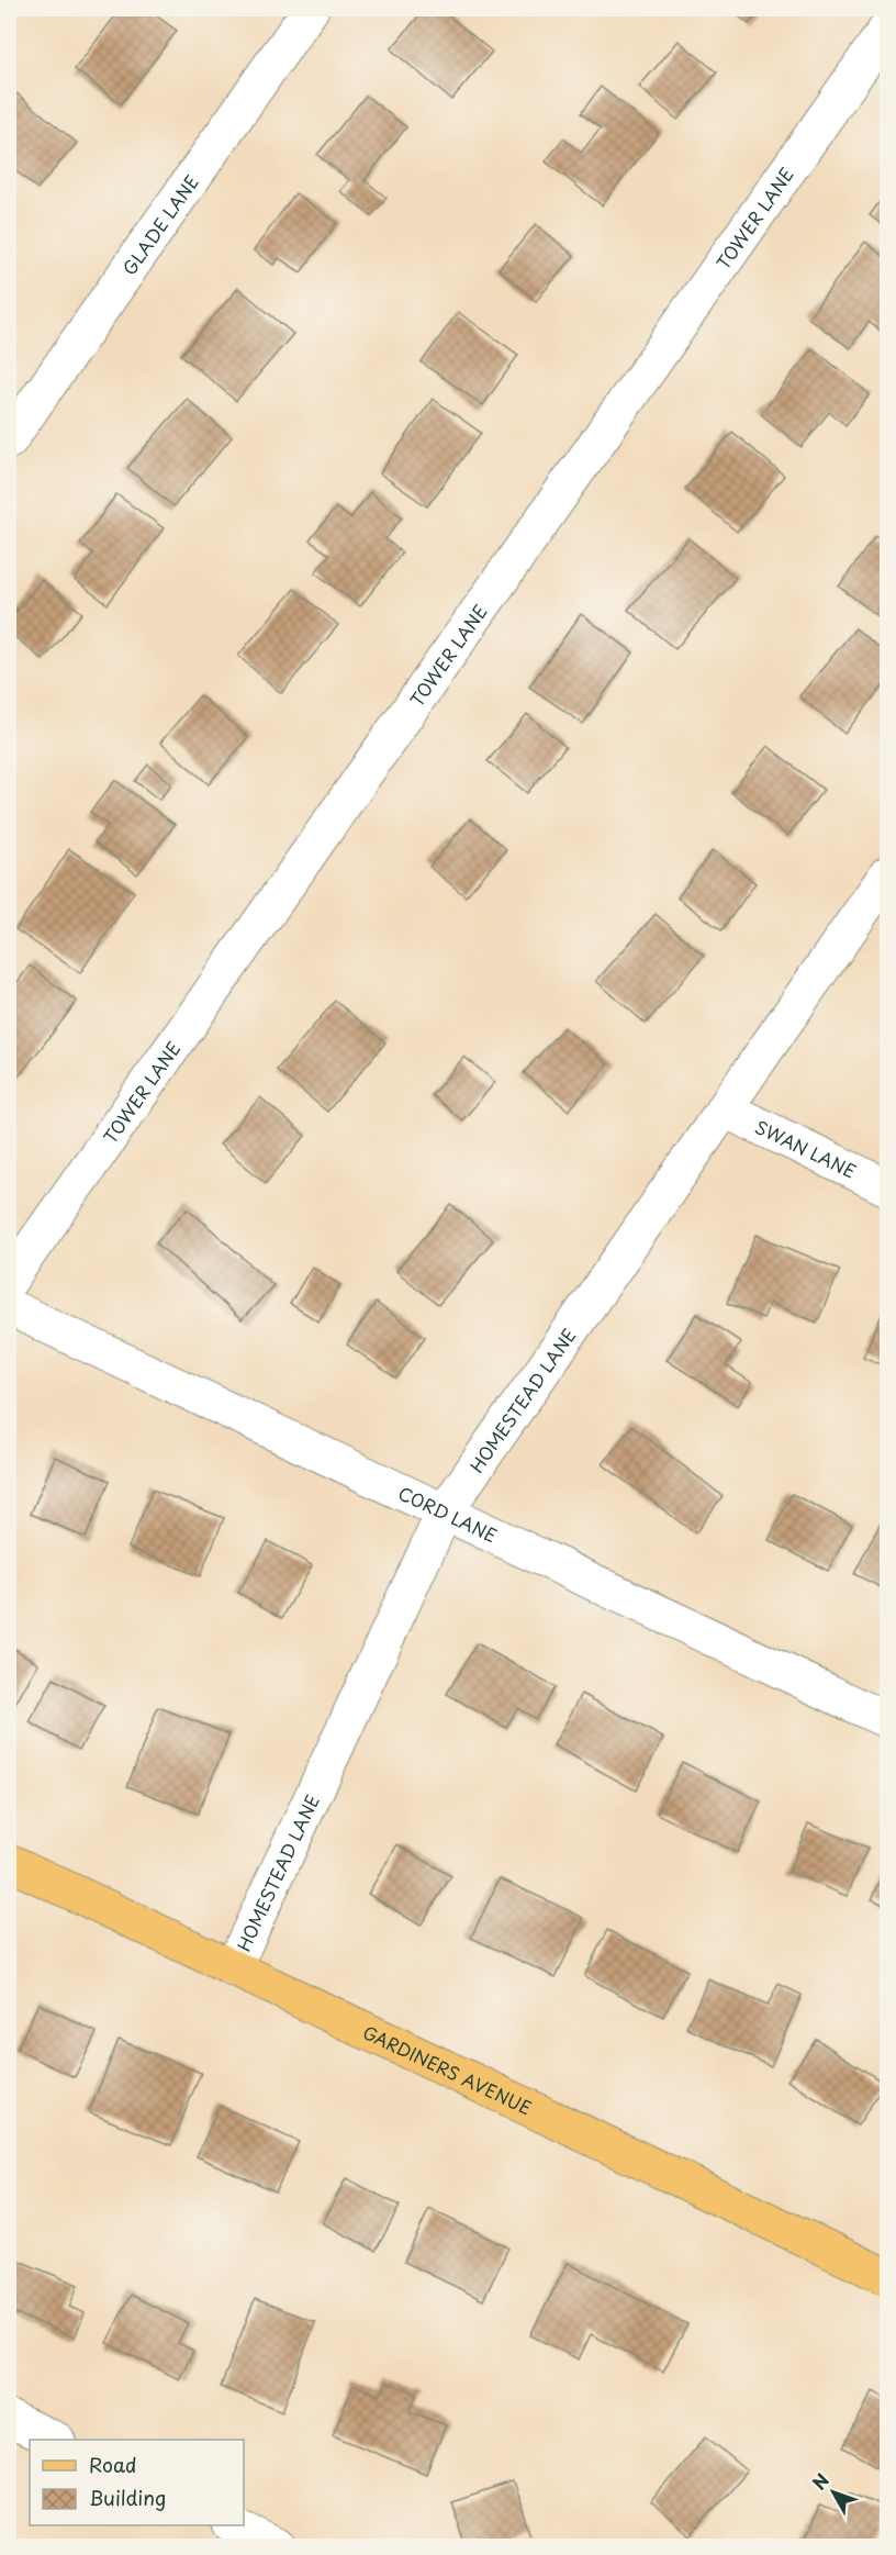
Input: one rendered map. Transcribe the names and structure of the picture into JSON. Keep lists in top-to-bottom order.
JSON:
{
  "streets": {
    "main road": ["GARDINERS AVENUE"],
    "street": [
      "TOWER LANE",
      "GLADE LANE",
      "SWAN LANE",
      "HOMESTEAD LANE",
      "CORD LANE"
    ]
  },
  "crossings": [
    ["SWAN LANE", "HOMESTEAD LANE"],
    ["HOMESTEAD LANE", "CORD LANE"],
    ["HOMESTEAD LANE", "GARDINERS AVENUE"]
  ],
  "legend": ["Road", "Building"],
  "north": "top left"
}
